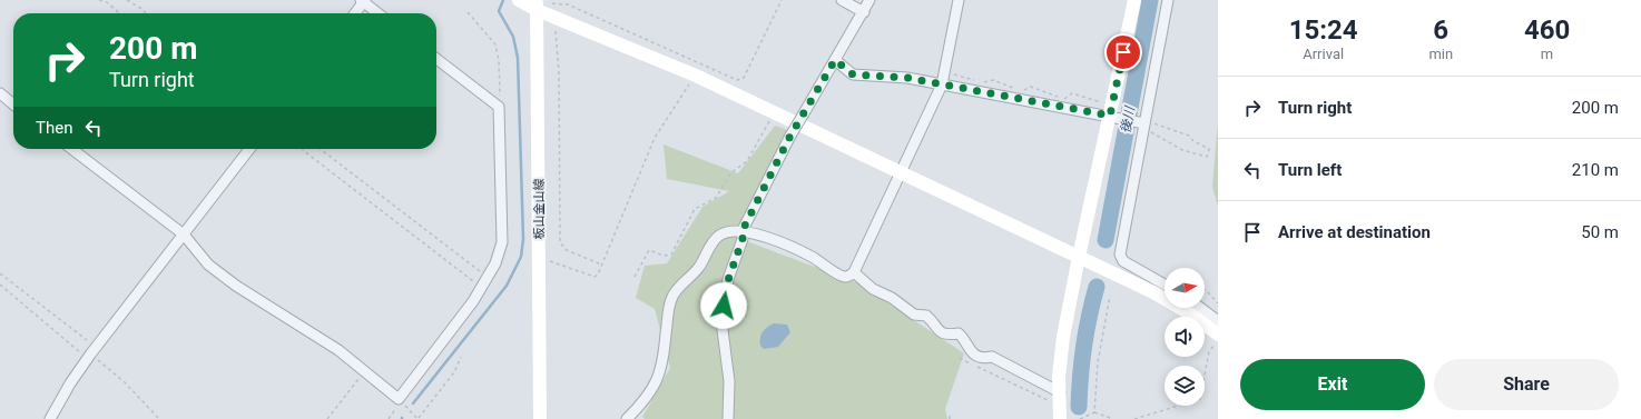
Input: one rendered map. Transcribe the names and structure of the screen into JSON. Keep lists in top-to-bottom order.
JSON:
{
  "streets": {
    "street": ["板山金山線"]
  },
  "water": ["後川"],
  "north": "right",
  "page": {
    "eta": [
      "15:24",
      "Arrival",
      "6",
      "min",
      "460",
      "m"
    ],
    "turn": ["200 m", "Turn right"],
    "list": [
      {
        "name": "Turn right",
        "value": "200 m"
      },
      {
        "name": "Turn left",
        "value": "210 m"
      },
      {
        "name": "Arrive at destination",
        "value": "50 m"
      }
    ],
    "then": "Then",
    "buttons": ["Exit", "Share"]
  }
}
